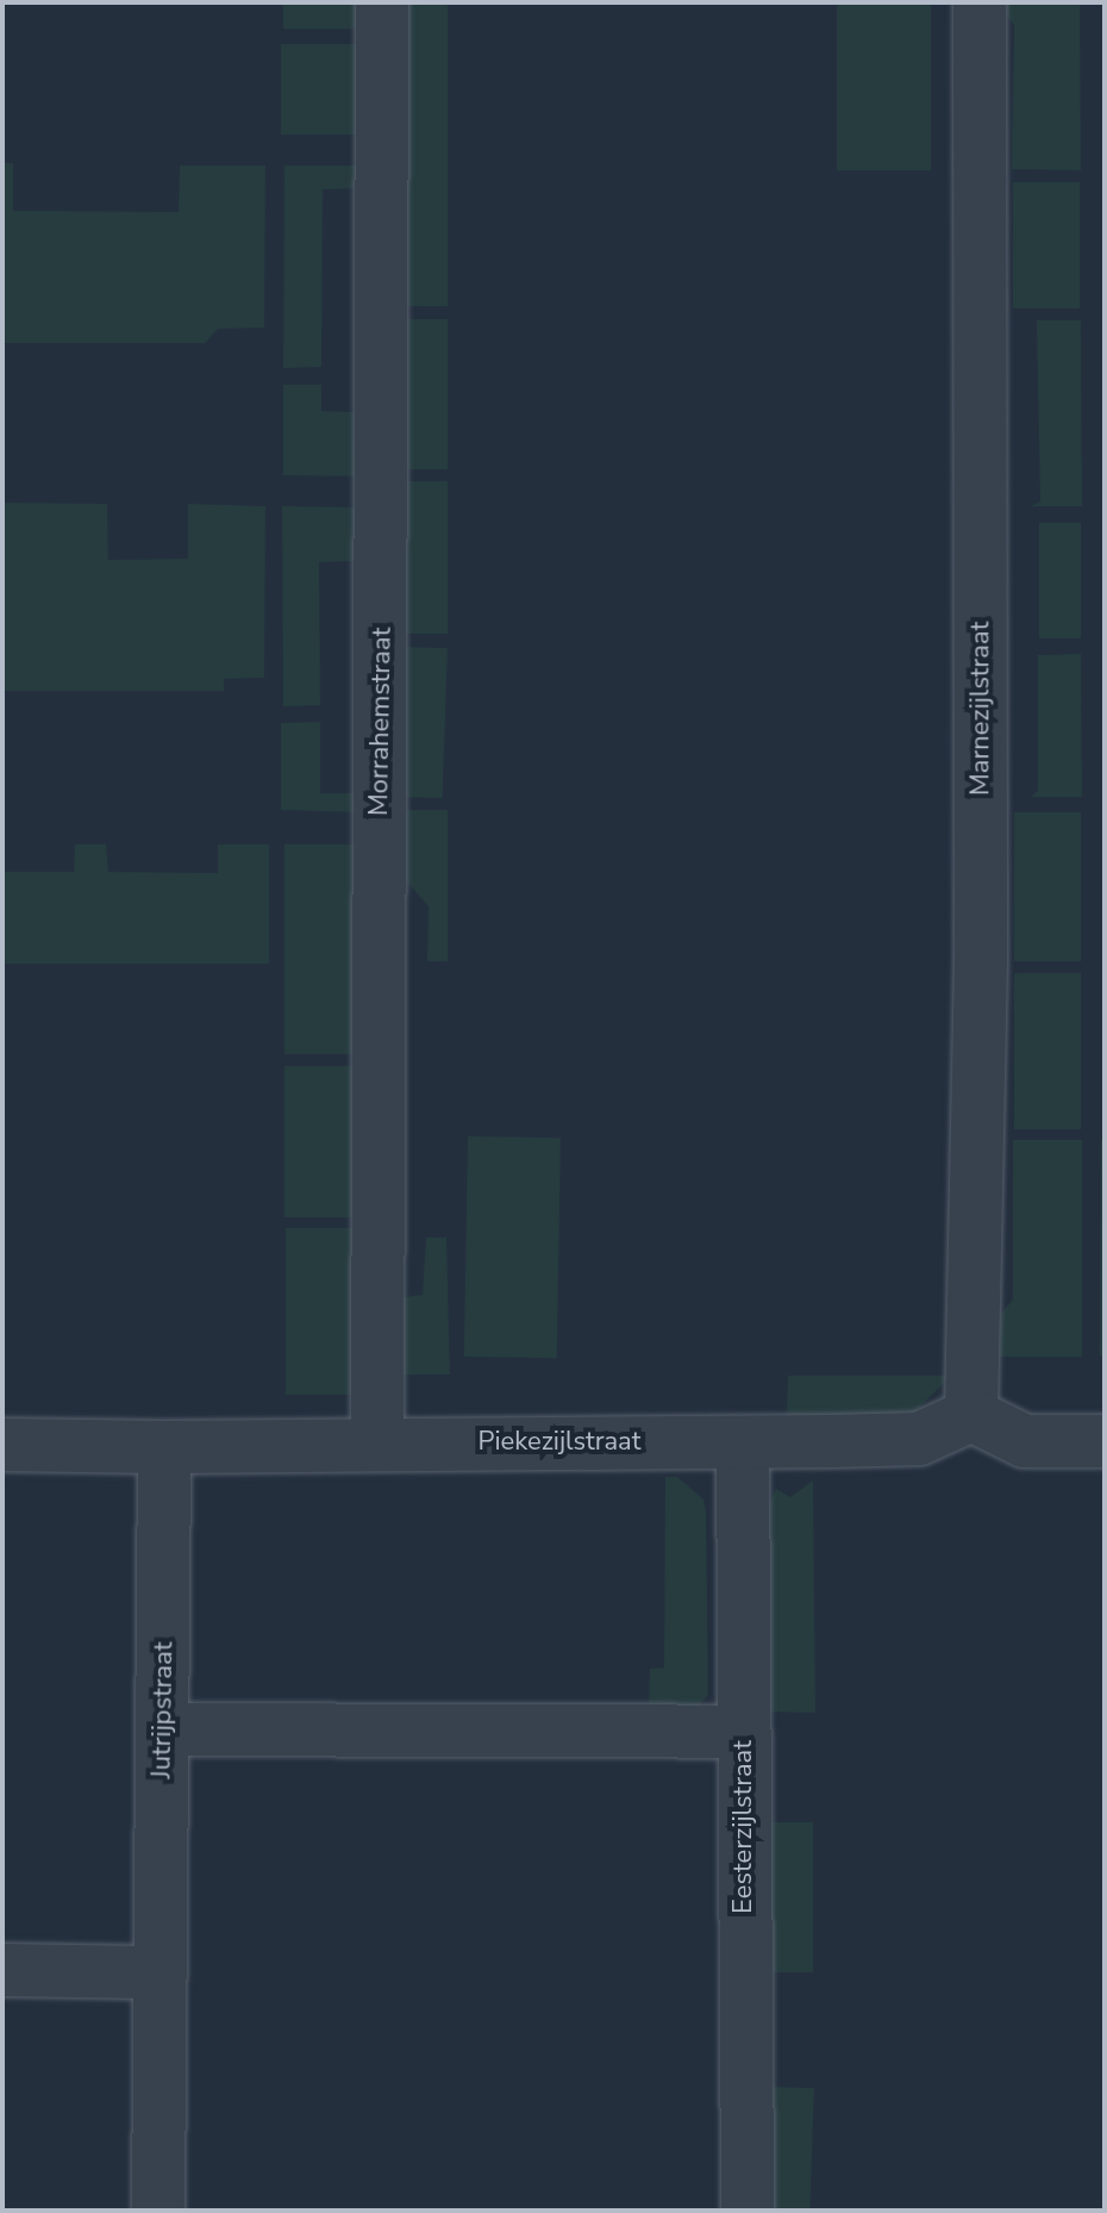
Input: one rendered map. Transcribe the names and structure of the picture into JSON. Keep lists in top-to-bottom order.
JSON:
{
  "streets": {
    "street": [
      "Marnezijlstraat",
      "Morrahemstraat",
      "Piekezijlstraat",
      "Jutrijpstraat",
      "Eesterzijlstraat"
    ]
  },
  "crossings": [
    ["Marnezijlstraat", "Piekezijlstraat"],
    ["Morrahemstraat", "Piekezijlstraat"],
    ["Piekezijlstraat", "Jutrijpstraat"],
    ["Piekezijlstraat", "Eesterzijlstraat"]
  ]
}
